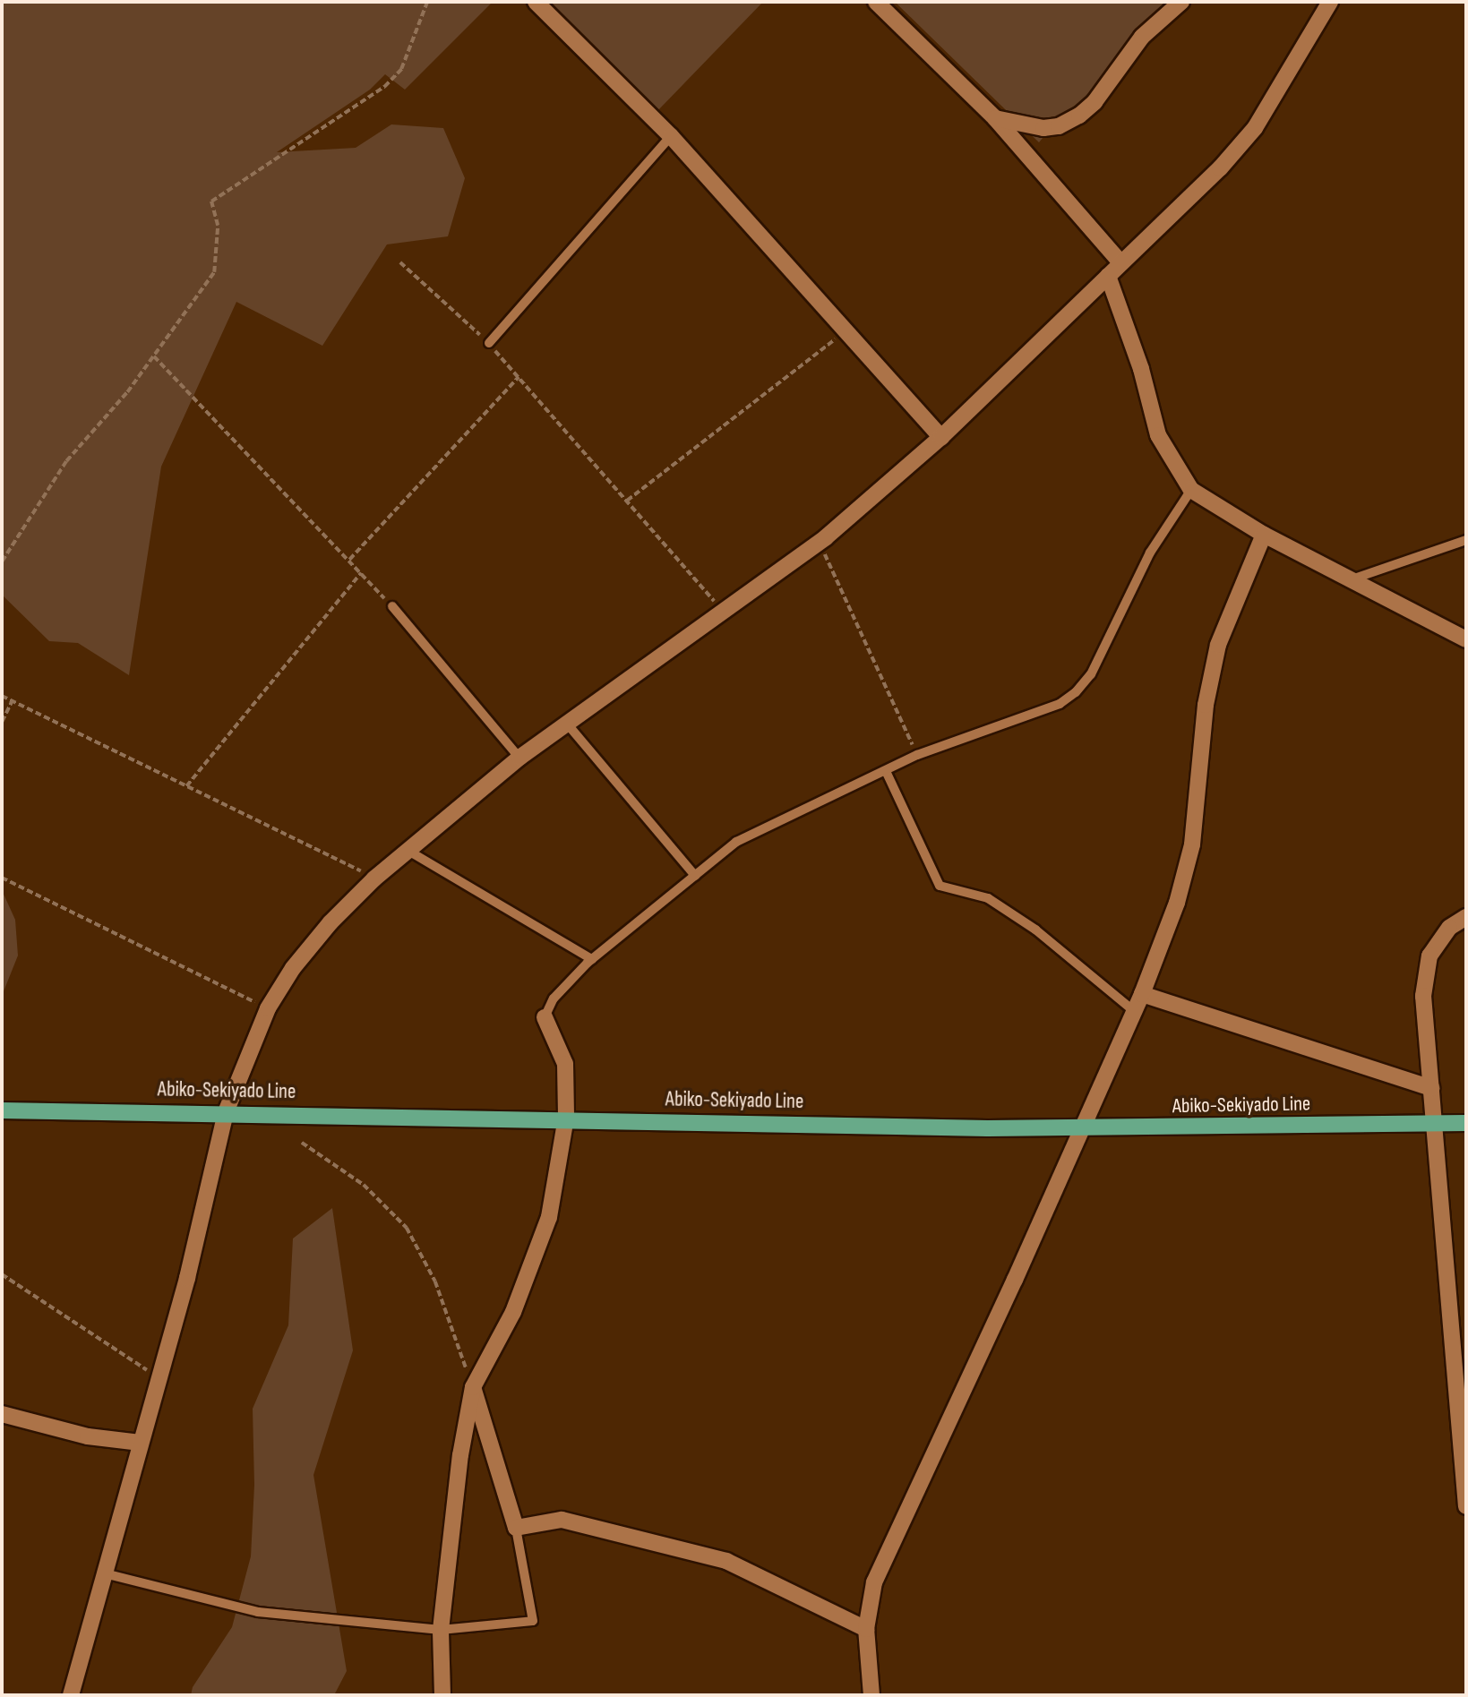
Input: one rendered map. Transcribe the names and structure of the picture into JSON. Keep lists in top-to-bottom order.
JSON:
{
  "streets": {
    "main road": ["Abiko-Sekiyado Line"]
  }
}
